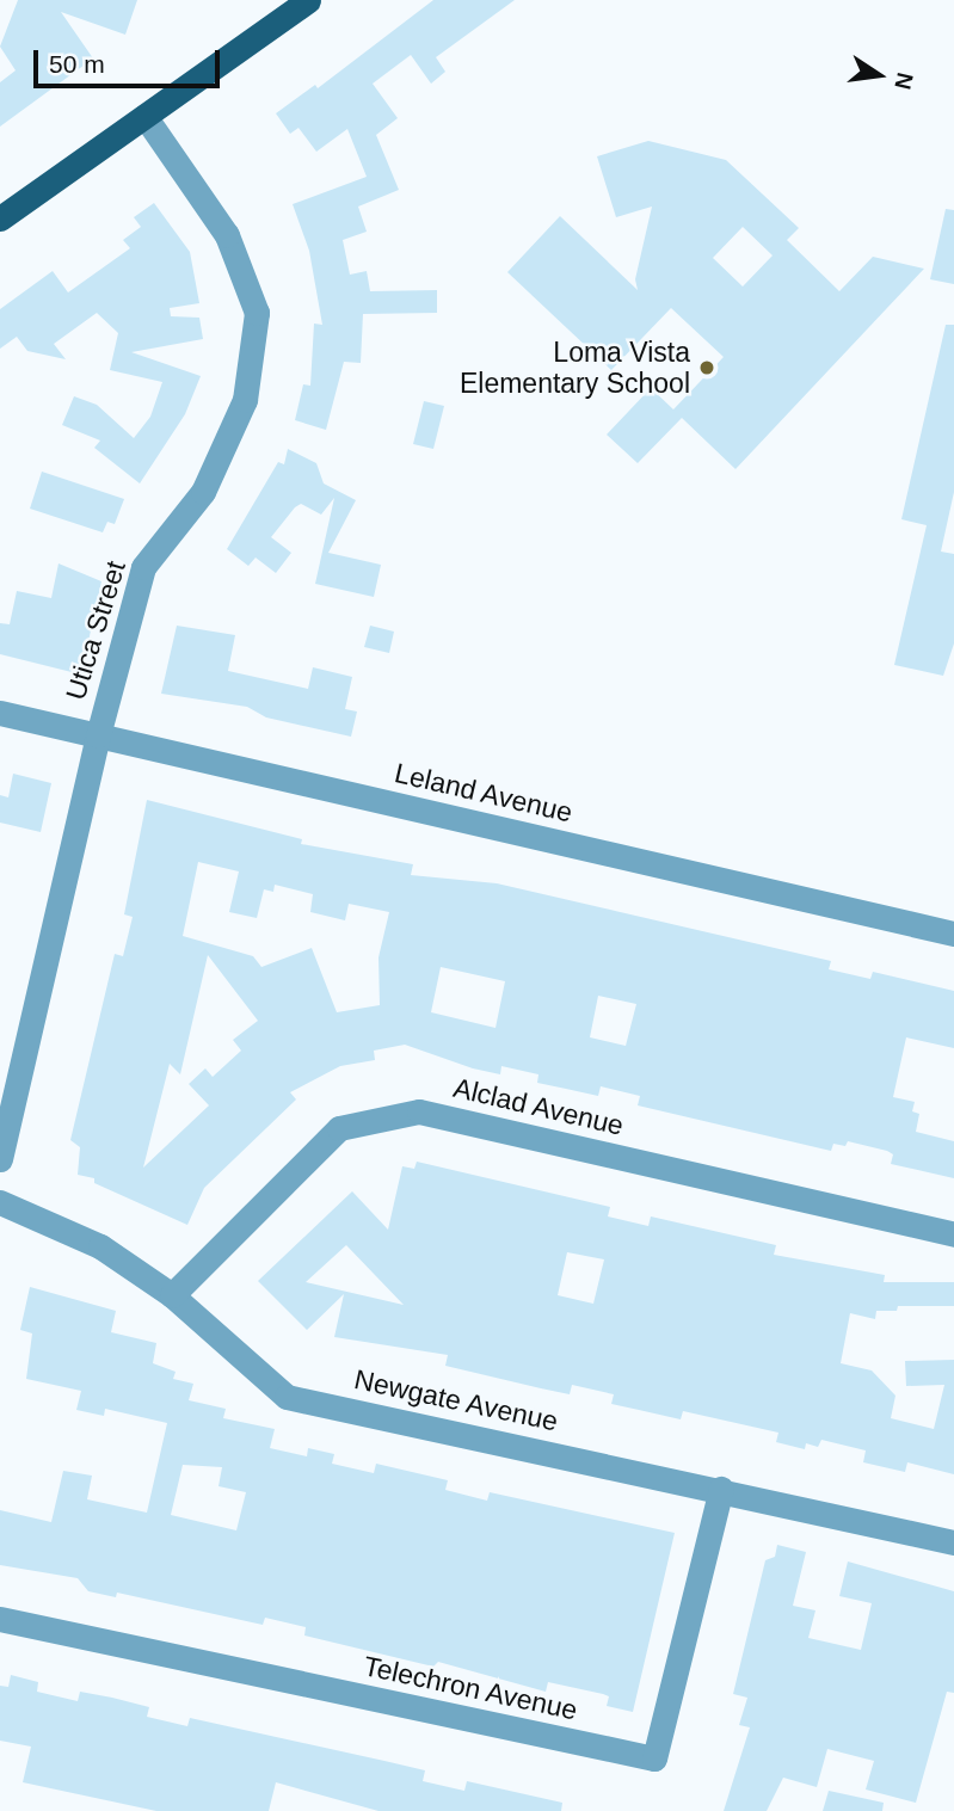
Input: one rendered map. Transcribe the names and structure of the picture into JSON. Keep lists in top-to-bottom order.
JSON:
{
  "streets": {
    "street": [
      "Utica Street",
      "Leland Avenue",
      "Alclad Avenue",
      "Newgate Avenue",
      "Telechron Avenue"
    ]
  },
  "crossings": [
    ["Utica Street", "Leland Avenue"],
    ["Alclad Avenue", "Newgate Avenue"],
    ["Newgate Avenue", "Telechron Avenue"]
  ],
  "places": ["Loma Vista Elementary School"],
  "scale_bar": "50 m",
  "north": "right"
}
